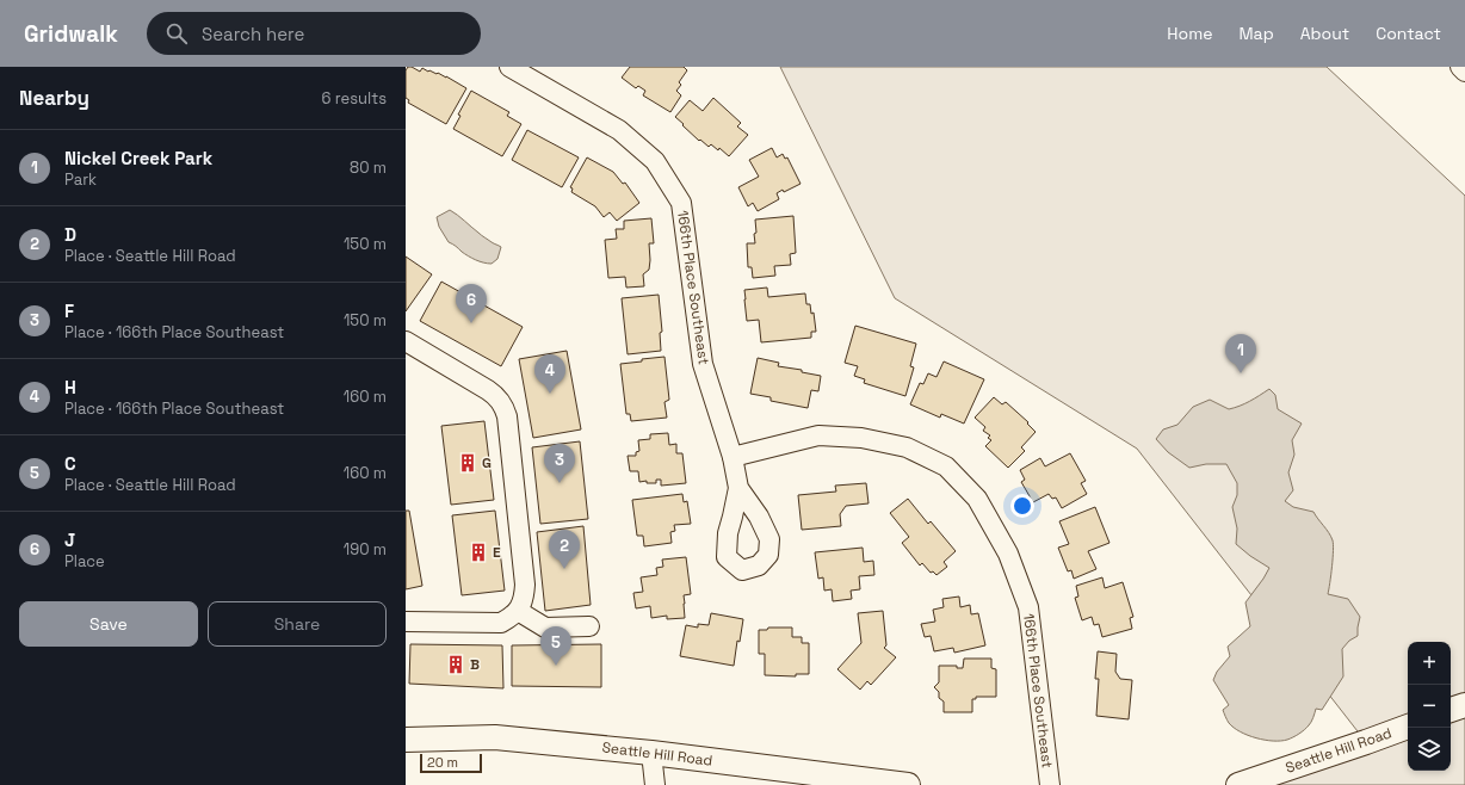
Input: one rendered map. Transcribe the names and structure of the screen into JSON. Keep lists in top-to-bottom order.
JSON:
{
  "streets": {
    "street": ["166th Place Southeast", "Seattle Hill Road"]
  },
  "places": {
    "building": ["G", "E", "B"]
  },
  "scale_bar": "20 m",
  "page": {
    "header": "Gridwalk",
    "search": "Search here",
    "nav": [
      "Home",
      "Map",
      "About",
      "Contact"
    ],
    "heading": ["Nearby", "6 results"],
    "list": [
      {
        "mark": "1",
        "name": "Nickel Creek Park",
        "note": "Park",
        "value": "80 m"
      },
      {
        "mark": "2",
        "name": "D",
        "note": "Place · Seattle Hill Road",
        "value": "150 m"
      },
      {
        "mark": "3",
        "name": "F",
        "note": "Place · 166th Place Southeast",
        "value": "150 m"
      },
      {
        "mark": "4",
        "name": "H",
        "note": "Place · 166th Place Southeast",
        "value": "160 m"
      },
      {
        "mark": "5",
        "name": "C",
        "note": "Place · Seattle Hill Road",
        "value": "160 m"
      },
      {
        "mark": "6",
        "name": "J",
        "note": "Place",
        "value": "190 m"
      }
    ],
    "pins": [
      "6",
      "1",
      "4",
      "3",
      "2",
      "5"
    ],
    "buttons": ["Save", "Share"],
    "map_buttons": ["+", "−"],
    "scale": "20 m"
  }
}
